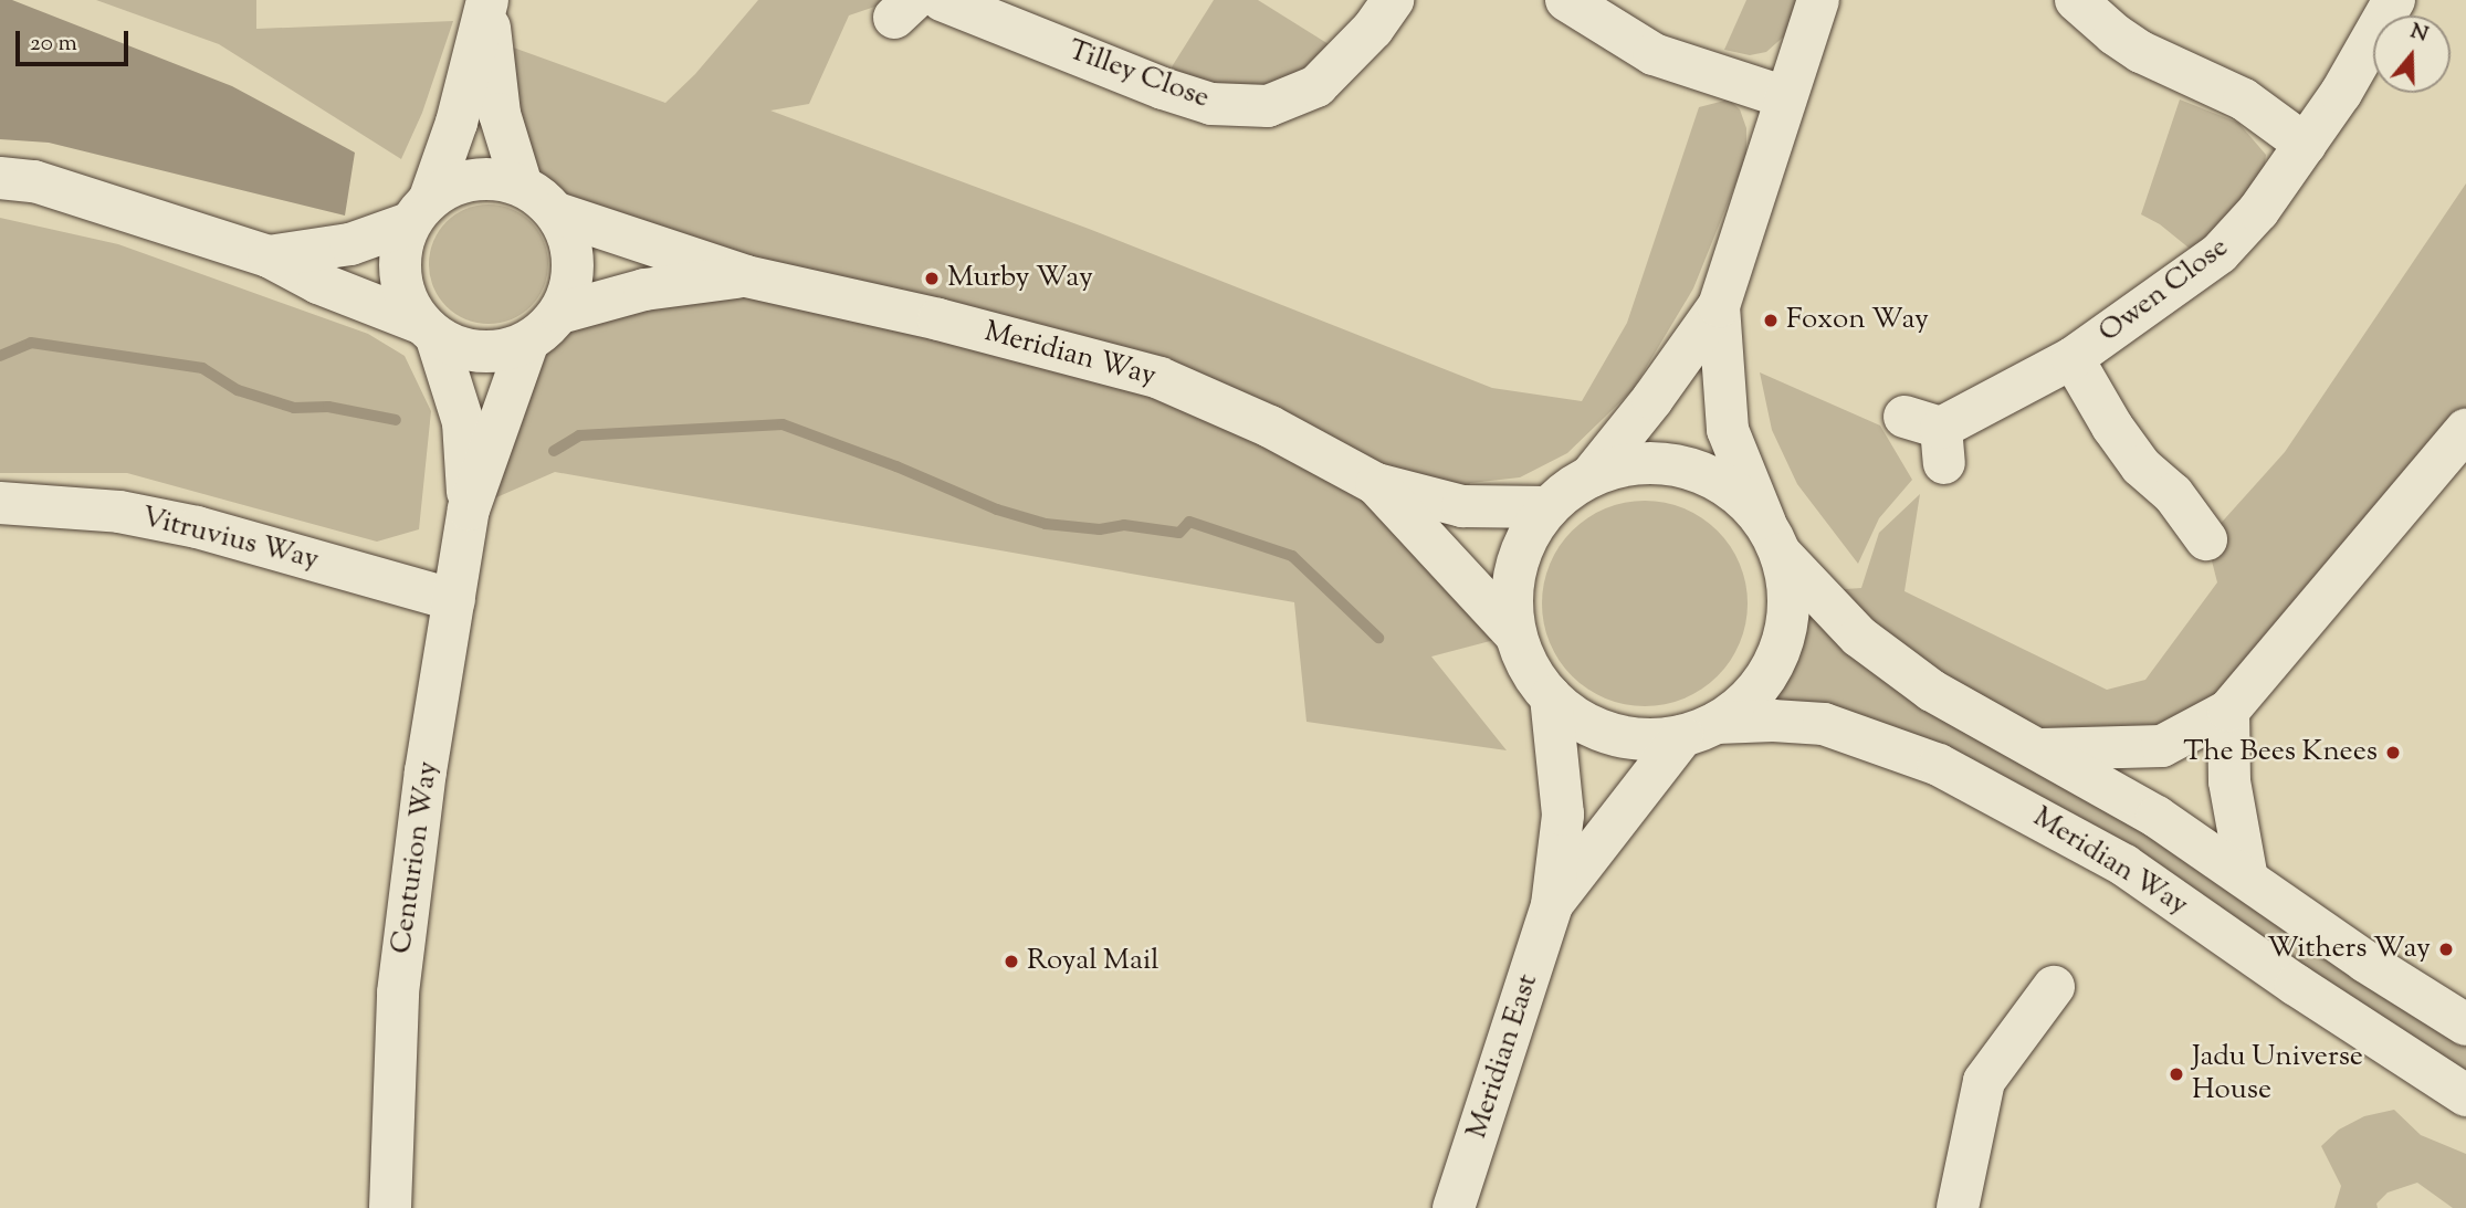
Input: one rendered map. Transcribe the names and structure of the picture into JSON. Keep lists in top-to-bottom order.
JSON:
{
  "streets": {
    "street": [
      "Tilley Close",
      "Owen Close",
      "Meridian Way",
      "Vitruvius Way",
      "Centurion Way",
      "Meridian East"
    ]
  },
  "crossings": [
    ["Meridian Way", "Centurion Way"],
    ["Meridian Way", "Meridian East"],
    ["Vitruvius Way", "Centurion Way"]
  ],
  "places": [
    "Murby Way",
    "Foxon Way",
    "The Bees Knees",
    "Withers Way",
    "Royal Mail",
    "Jadu Universe House"
  ],
  "scale_bar": "20 m",
  "north": "top"
}
